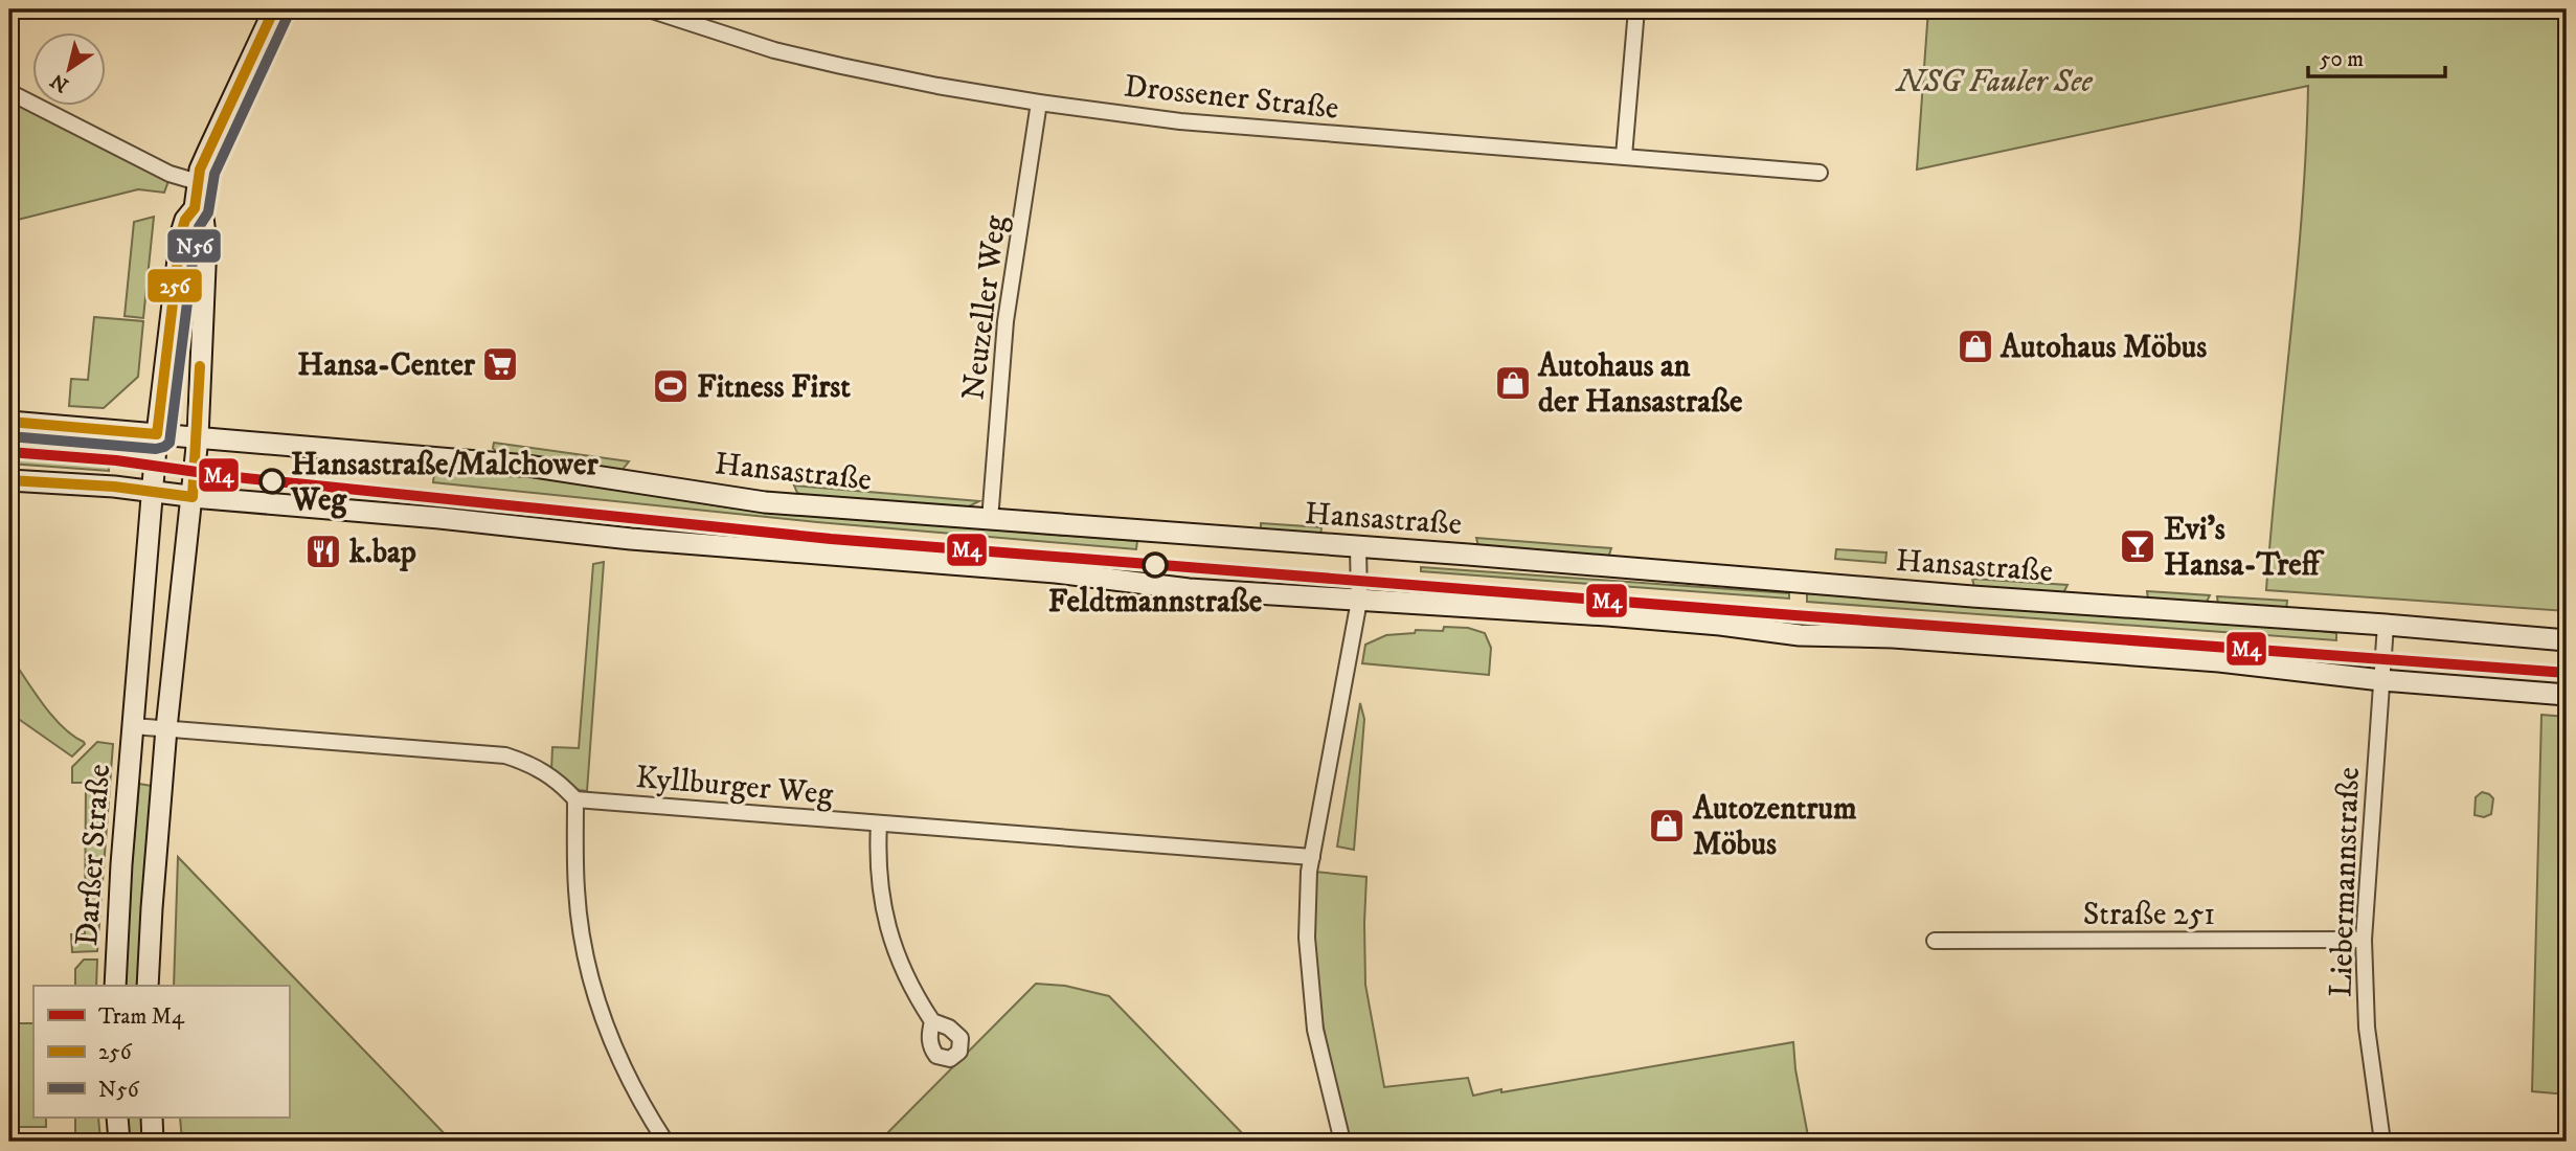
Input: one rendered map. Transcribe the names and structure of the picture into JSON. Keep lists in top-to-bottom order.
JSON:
{
  "streets": {
    "main road": ["Hansastraße", "Darßer Straße"],
    "street": [
      "Drossener Straße",
      "Neuzeller Weg",
      "Kyllburger Weg",
      "Liebermannstraße",
      "Straße 251"
    ]
  },
  "crossings": [
    ["Drossener Straße", "Neuzeller Weg"],
    ["Neuzeller Weg", "Hansastraße"],
    ["Hansastraße", "Darßer Straße"],
    ["Hansastraße", "Liebermannstraße"],
    ["Liebermannstraße", "Straße 251"]
  ],
  "parks": ["NSG Fauler See"],
  "places": {
    "shop": ["Autohaus Möbus", "Autohaus an der Hansastraße", "Autozentrum Möbus"],
    "supermarket": ["Hansa-Center"],
    "sports": ["Fitness First"],
    "other": ["Hansastraße/Malchower Weg", "Feldtmannstraße"],
    "bar": ["Evi's Hansa-Treff"],
    "restaurant": ["k.bap"]
  },
  "lines": ["transit line 256", "transit line N56", "tram line M4"],
  "legend": ["Tram M4", "256", "N56"],
  "scale_bar": "50 m",
  "north": "bottom left"
}
